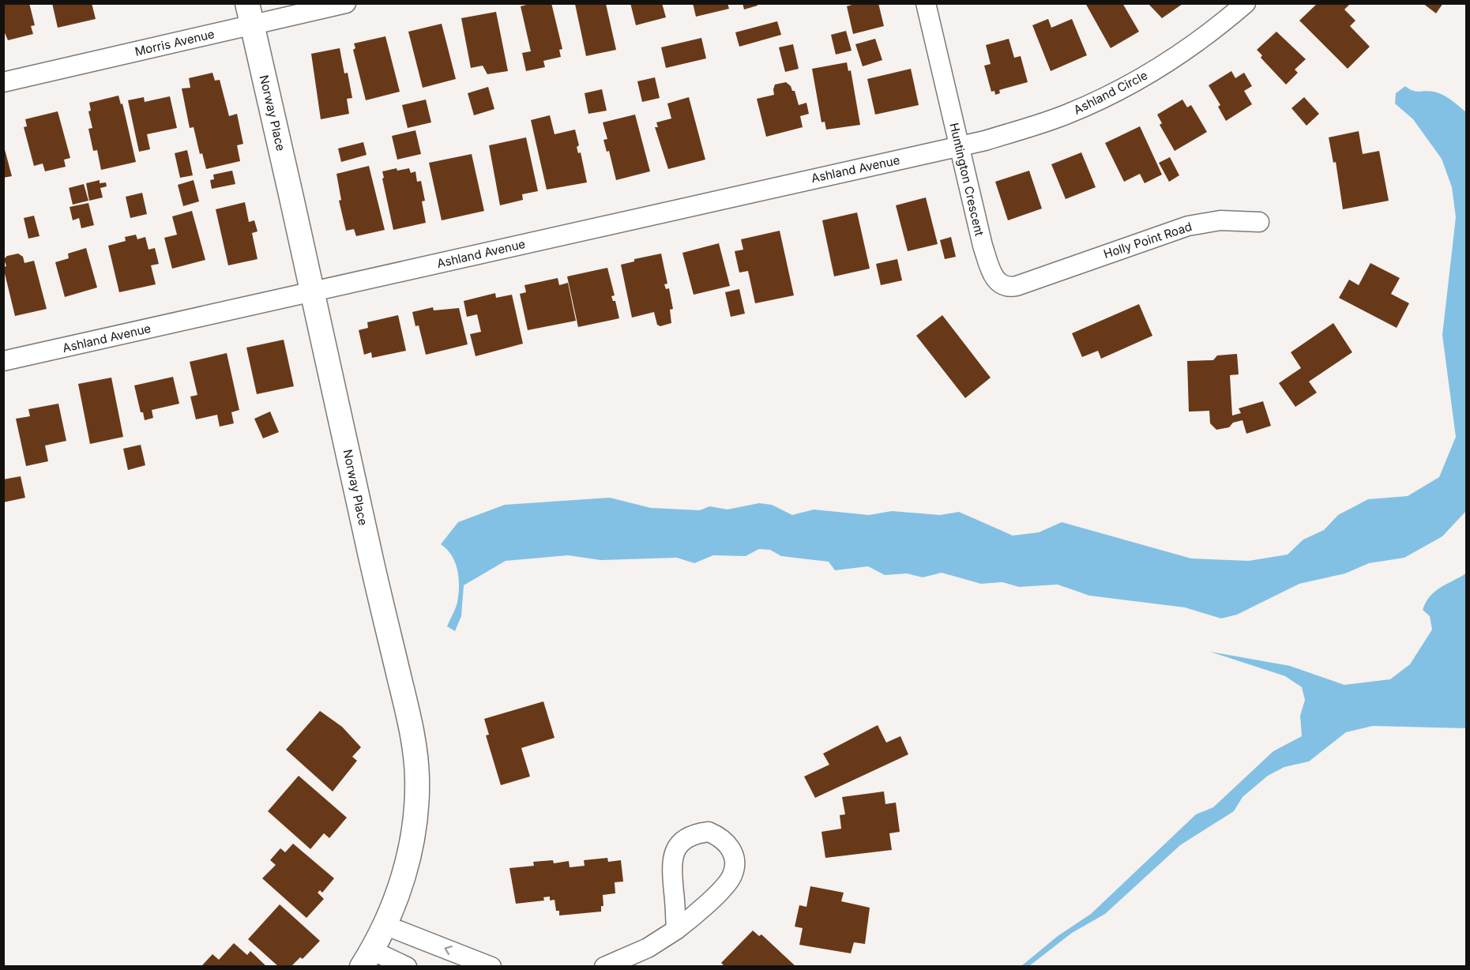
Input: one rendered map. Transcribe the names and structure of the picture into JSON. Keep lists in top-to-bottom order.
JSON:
{
  "streets": {
    "street": [
      "Morris Avenue",
      "Ashland Circle",
      "Norway Place",
      "Ashland Avenue",
      "Huntington Crescent",
      "Holly Point Road"
    ]
  },
  "crossings": [
    ["Morris Avenue", "Norway Place"],
    ["Ashland Circle", "Ashland Avenue"],
    ["Ashland Circle", "Huntington Crescent"],
    ["Norway Place", "Ashland Avenue"],
    ["Ashland Avenue", "Huntington Crescent"],
    ["Huntington Crescent", "Holly Point Road"]
  ]
}
